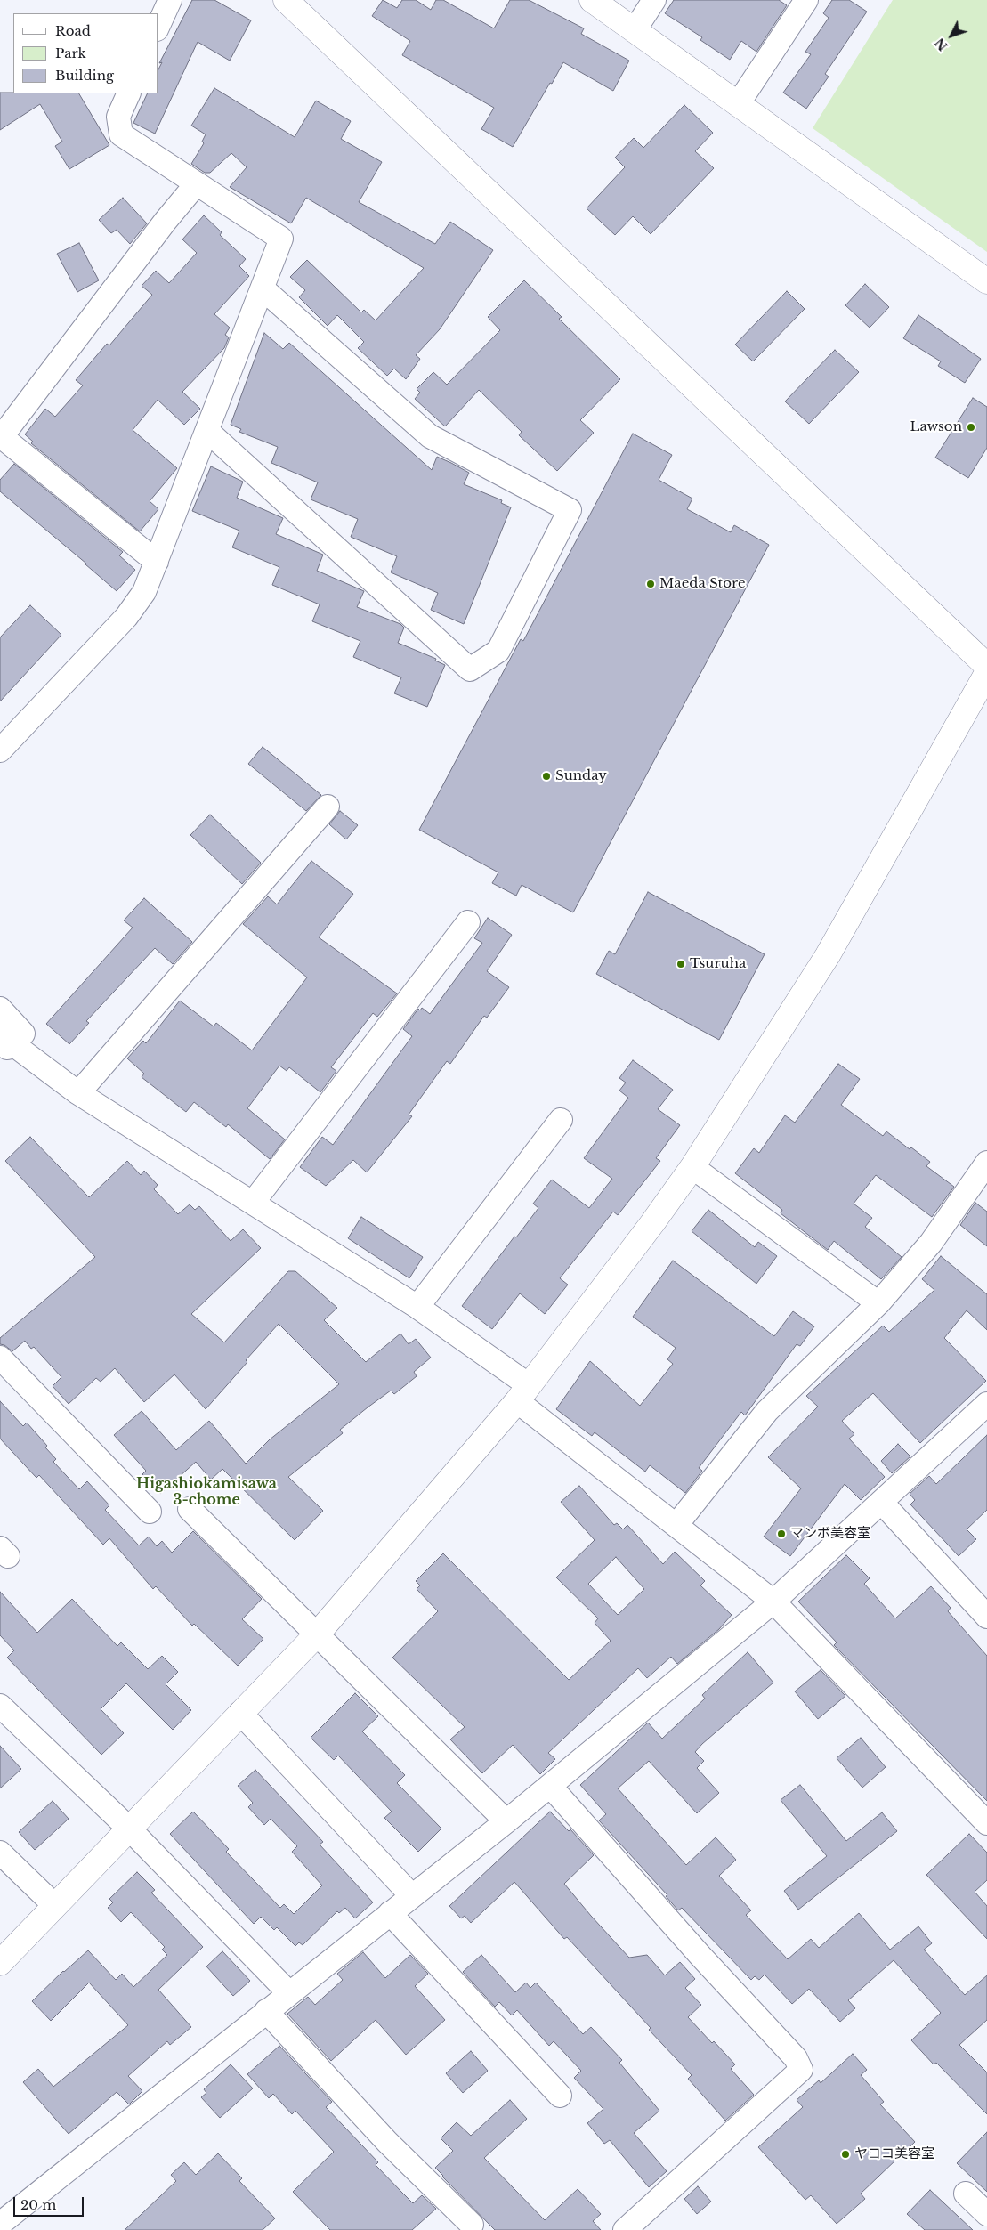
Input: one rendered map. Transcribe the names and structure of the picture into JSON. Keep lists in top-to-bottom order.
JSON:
{
  "districts": ["Higashiokamisawa 3-chome"],
  "places": [
    "Lawson",
    "Maeda Store",
    "Sunday",
    "Tsuruha",
    "マンボ美容室",
    "ヤヨコ美容室"
  ],
  "legend": ["Road", "Park", "Building"],
  "scale_bar": "20 m",
  "north": "bottom left"
}
